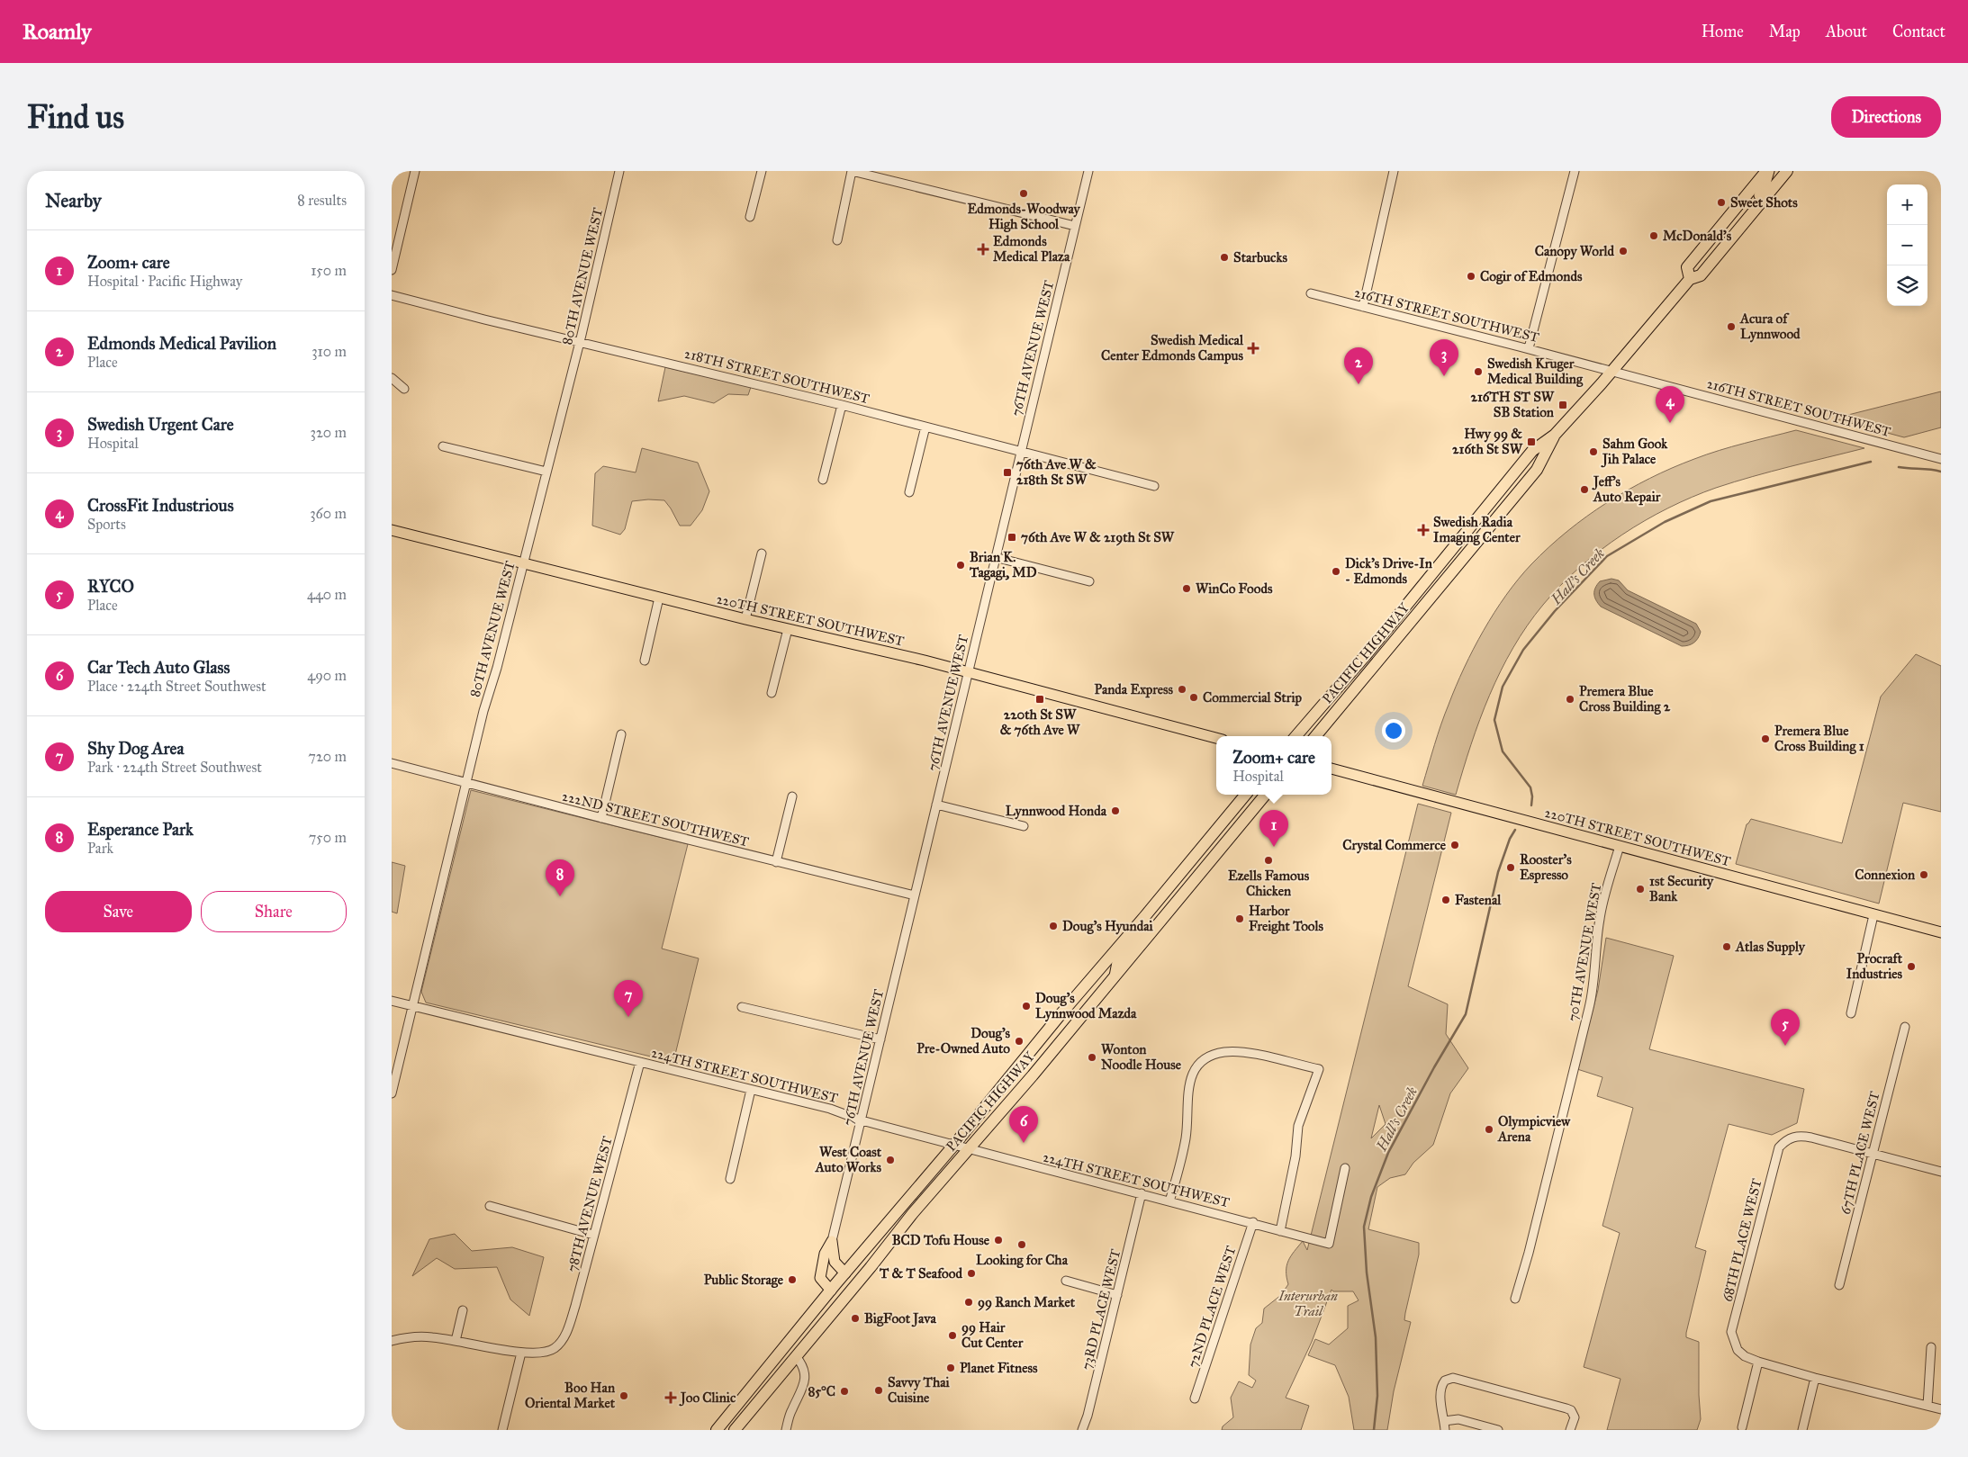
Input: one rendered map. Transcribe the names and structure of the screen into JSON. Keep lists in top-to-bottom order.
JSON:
{
  "streets": {
    "highway": ["PACIFIC HIGHWAY"],
    "main road": ["220TH STREET SOUTHWEST"],
    "street": [
      "80TH AVENUE WEST",
      "216TH STREET SOUTHWEST",
      "76TH AVENUE WEST",
      "218TH STREET SOUTHWEST",
      "222ND STREET SOUTHWEST",
      "70TH AVENUE WEST",
      "224TH STREET SOUTHWEST",
      "67TH PLACE WEST",
      "78TH AVENUE WEST",
      "68TH PLACE WEST",
      "72ND PLACE WEST",
      "73RD PLACE WEST"
    ]
  },
  "crossings": [
    ["80TH AVENUE WEST", "218TH STREET SOUTHWEST"],
    ["80TH AVENUE WEST", "220TH STREET SOUTHWEST"],
    ["80TH AVENUE WEST", "222ND STREET SOUTHWEST"],
    ["80TH AVENUE WEST", "224TH STREET SOUTHWEST"],
    ["216TH STREET SOUTHWEST", "PACIFIC HIGHWAY"],
    ["76TH AVENUE WEST", "218TH STREET SOUTHWEST"],
    ["76TH AVENUE WEST", "220TH STREET SOUTHWEST"],
    ["76TH AVENUE WEST", "222ND STREET SOUTHWEST"],
    ["76TH AVENUE WEST", "224TH STREET SOUTHWEST"],
    ["220TH STREET SOUTHWEST", "70TH AVENUE WEST"],
    ["PACIFIC HIGHWAY", "224TH STREET SOUTHWEST"],
    ["224TH STREET SOUTHWEST", "78TH AVENUE WEST"],
    ["224TH STREET SOUTHWEST", "72ND PLACE WEST"],
    ["224TH STREET SOUTHWEST", "73RD PLACE WEST"],
    ["67TH PLACE WEST", "68TH PLACE WEST"]
  ],
  "water": ["Hall's Creek"],
  "parks": ["Interurban Trail"],
  "places": {
    "other": [
      "Edmonds-Woodway High School",
      "Sweet Shots",
      "McDonald's",
      "Canopy World",
      "Starbucks",
      "Cogir of Edmonds",
      "Acura of Lynnwood",
      "Swedish Kruger Medical Building",
      "Sahm Gook Jih Palace",
      "Jeff’s Auto Repair",
      "Brian K. Tagagi, MD",
      "Dick's Drive-In - Edmonds",
      "WinCo Foods",
      "Panda Express",
      "Commercial Strip",
      "Premera Blue Cross Building 2",
      "Premera Blue Cross Building 1",
      "Lynnwood Honda",
      "Crystal Commerce",
      "Ezells Famous Chicken",
      "Rooster's Espresso",
      "Connexion",
      "1st Security Bank",
      "Fastenal",
      "Harbor Freight Tools",
      "Doug's Hyundai",
      "Atlas Supply",
      "Procraft Industries",
      "Doug's Lynnwood Mazda",
      "Doug's Pre-Owned Auto",
      "Wonton Noodle House",
      "Olympicview Arena",
      "West Coast Auto Works",
      "BCD Tofu House",
      "Looking for Cha",
      "T & T Seafood",
      "Public Storage",
      "99 Ranch Market",
      "BigFoot Java",
      "99 Hair Cut Center",
      "Planet Fitness",
      "Savvy Thai Cuisine",
      "85°C",
      "Boo Han Oriental Market"
    ],
    "health": [
      "Edmonds Medical Plaza",
      "Swedish Medical Center Edmonds Campus",
      "Swedish Radia Imaging Center",
      "Joo Clinic"
    ],
    "transit": [
      "216TH ST SW SB Station",
      "Hwy 99 & 216th St SW",
      "76th Ave W & 218th St SW",
      "76th Ave W & 219th St SW",
      "220th St SW & 76th Ave W"
    ]
  },
  "page": {
    "header": "Roamly",
    "nav": [
      "Home",
      "Map",
      "About",
      "Contact"
    ],
    "buttons": [
      "Directions",
      ["Save", "Share"]
    ],
    "title": "Find us",
    "heading": ["Nearby", "8 results"],
    "map_buttons": ["+", "−"],
    "list": [
      {
        "mark": "1",
        "name": "Zoom+ care",
        "note": "Hospital · Pacific Highway",
        "value": "150 m"
      },
      {
        "mark": "2",
        "name": "Edmonds Medical Pavilion",
        "note": "Place",
        "value": "310 m"
      },
      {
        "mark": "3",
        "name": "Swedish Urgent Care",
        "note": "Hospital",
        "value": "320 m"
      },
      {
        "mark": "4",
        "name": "CrossFit Industrious",
        "note": "Sports",
        "value": "360 m"
      },
      {
        "mark": "5",
        "name": "RYCO",
        "note": "Place",
        "value": "440 m"
      },
      {
        "mark": "6",
        "name": "Car Tech Auto Glass",
        "note": "Place · 224th Street Southwest",
        "value": "490 m"
      },
      {
        "mark": "7",
        "name": "Shy Dog Area",
        "note": "Park · 224th Street Southwest",
        "value": "720 m"
      },
      {
        "mark": "8",
        "name": "Esperance Park",
        "note": "Park",
        "value": "750 m"
      }
    ],
    "pins": [
      "3",
      "2",
      "4",
      "1",
      "8",
      "7",
      "5",
      "6"
    ],
    "popup": ["Zoom+ care", "Hospital"]
  }
}
